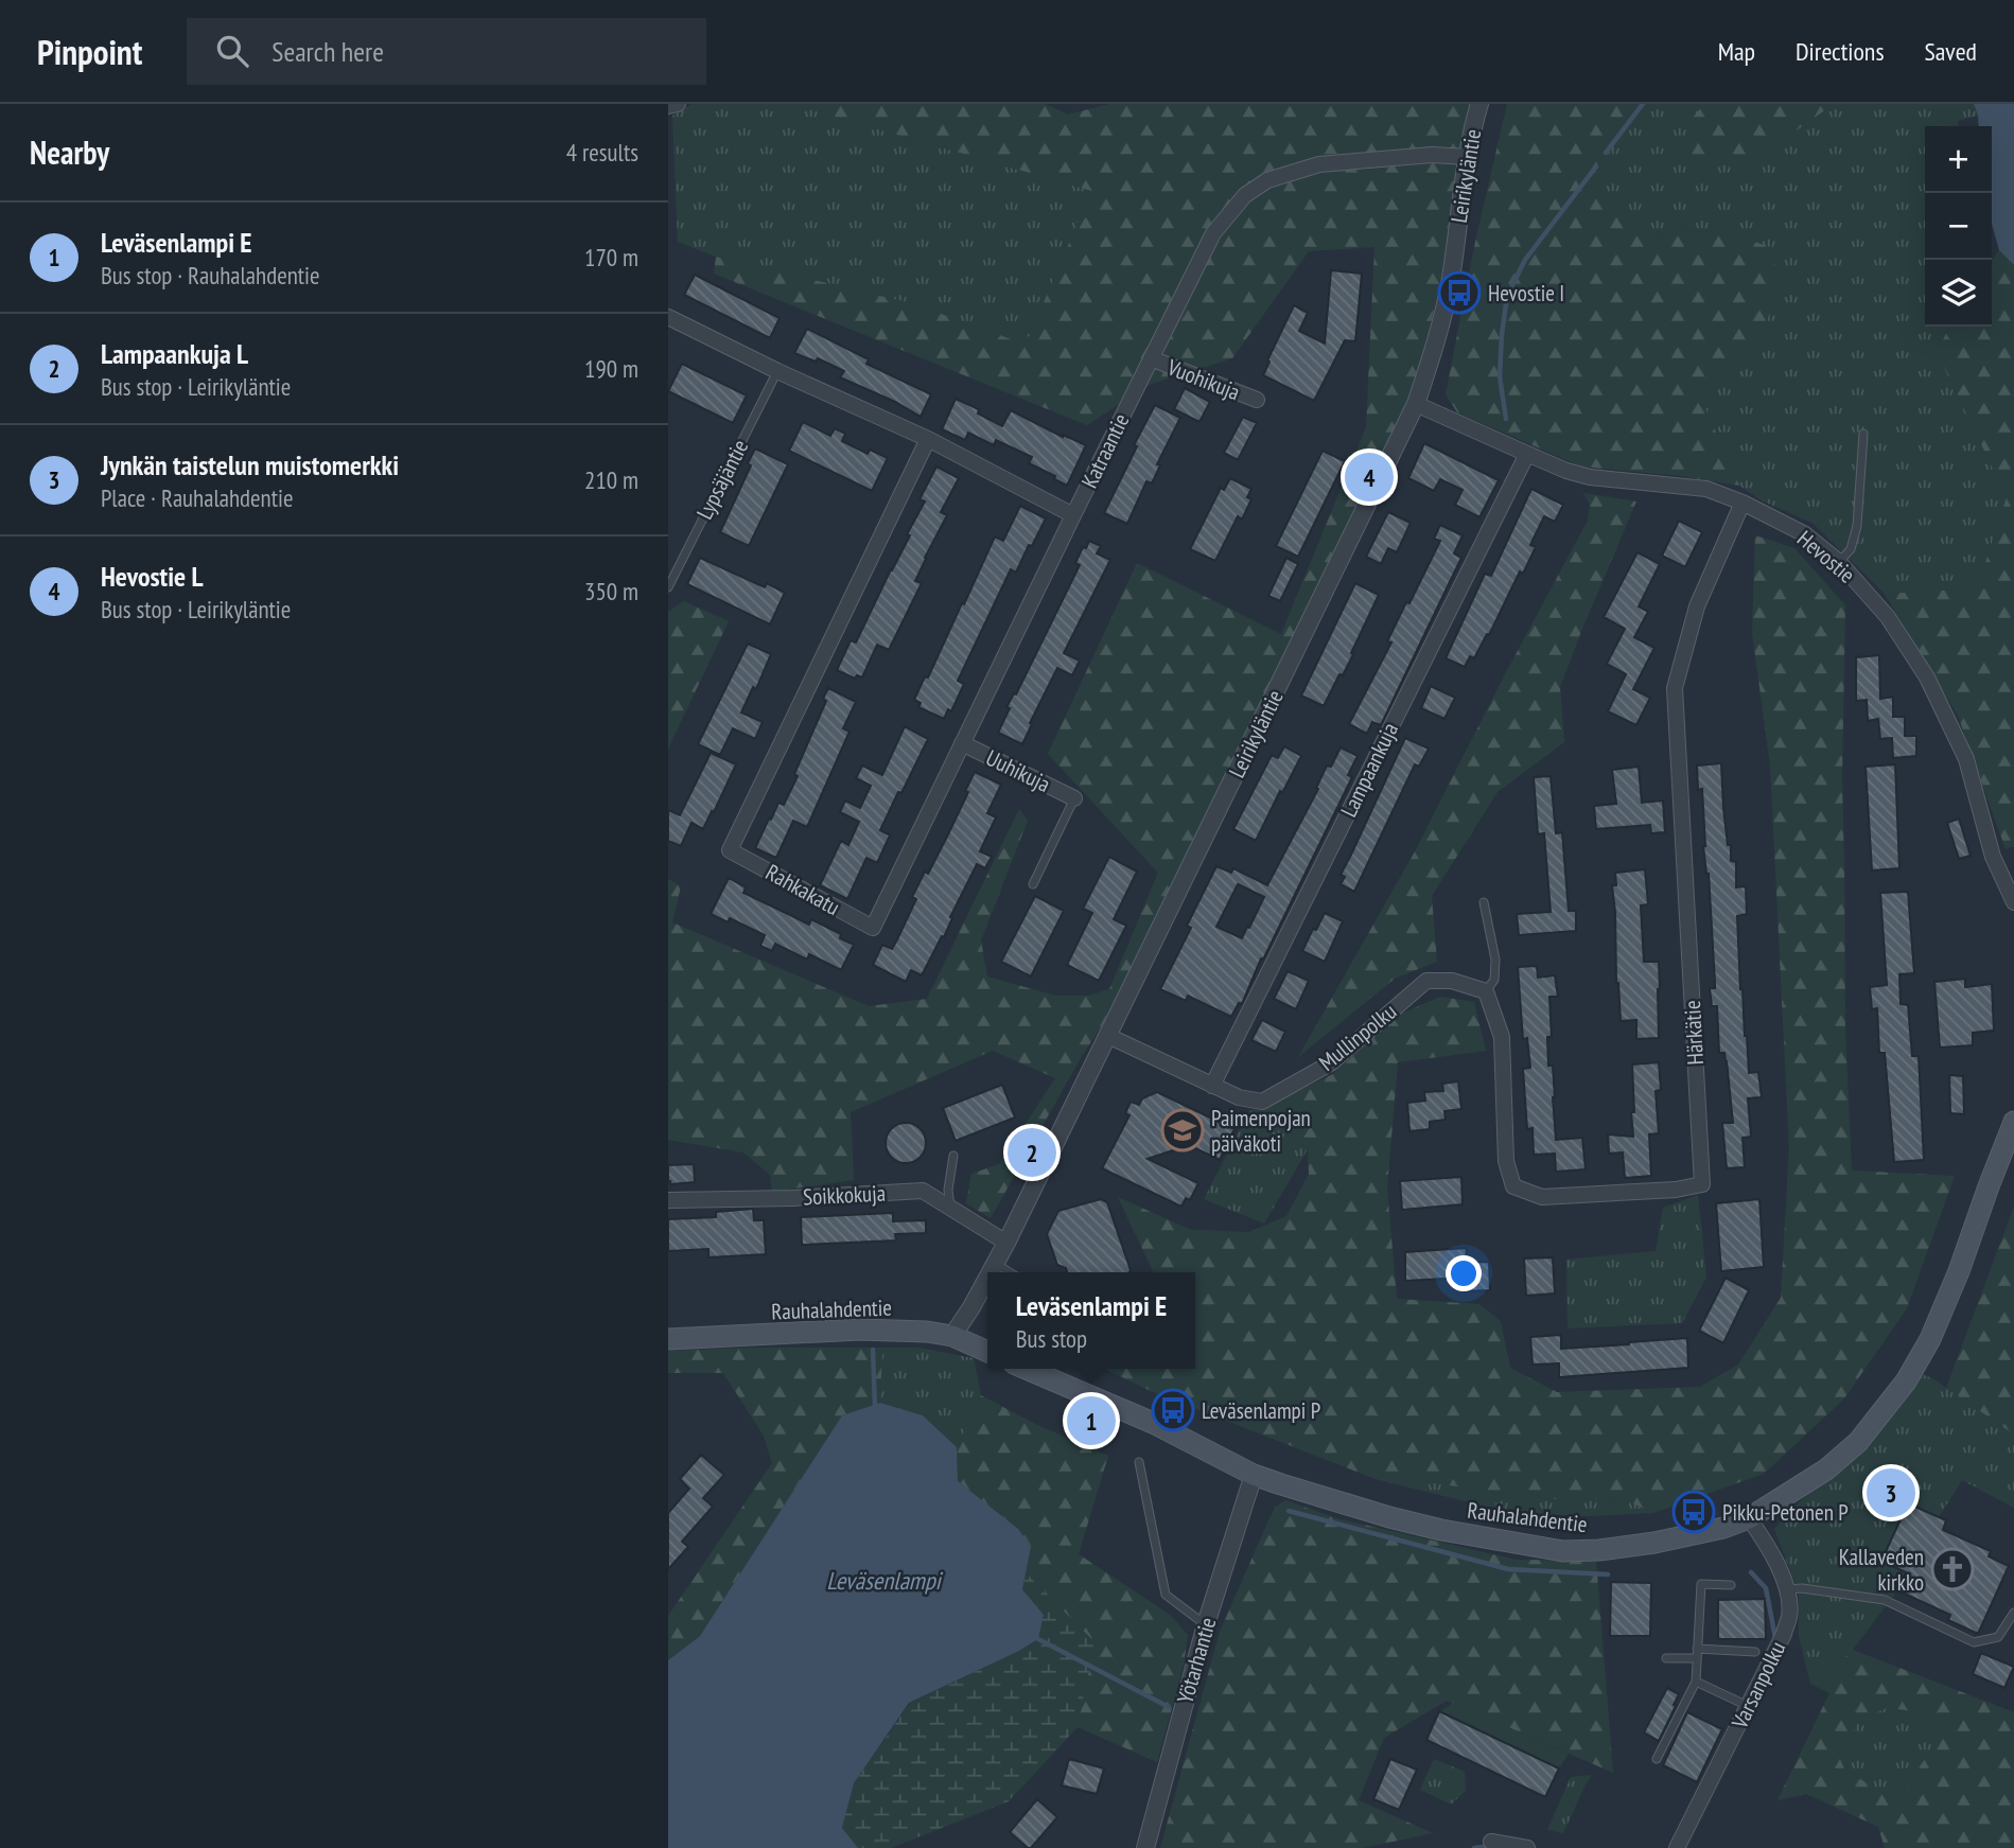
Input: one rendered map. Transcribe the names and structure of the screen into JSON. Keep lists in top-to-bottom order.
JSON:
{
  "streets": {
    "main road": ["Rauhalahdentie"],
    "street": [
      "Leirikyläntie",
      "Vuohikuja",
      "Katraantie",
      "Hevostie",
      "Lampaankuja",
      "Uuhikuja",
      "Rahkakatu",
      "Härkätie",
      "Mullinpolku",
      "Soikkokuja",
      "Yötarhantie",
      "Varsanpolku"
    ],
    "lane": ["Lypsäjäntie"]
  },
  "crossings": [
    ["Leirikyläntie", "Katraantie"],
    ["Leirikyläntie", "Hevostie"],
    ["Leirikyläntie", "Mullinpolku"],
    ["Leirikyläntie", "Soikkokuja"],
    ["Leirikyläntie", "Rauhalahdentie"],
    ["Vuohikuja", "Katraantie"],
    ["Katraantie", "Lypsäjäntie"],
    ["Katraantie", "Rahkakatu"],
    ["Hevostie", "Lampaankuja"],
    ["Hevostie", "Härkätie"],
    ["Lampaankuja", "Mullinpolku"],
    ["Uuhikuja", "Rahkakatu"],
    ["Härkätie", "Mullinpolku"],
    ["Rauhalahdentie", "Yötarhantie"],
    ["Rauhalahdentie", "Varsanpolku"]
  ],
  "water": ["Leväsenlampi"],
  "places": {
    "bus stop": ["Hevostie I", "Leväsenlampi P", "Pikku-Petonen P"],
    "school or university": ["Paimenpojan päiväkoti"],
    "church": ["Kallaveden kirkko"]
  },
  "page": {
    "header": "Pinpoint",
    "search": "Search here",
    "nav": ["Map", "Directions", "Saved"],
    "heading": ["Nearby", "4 results"],
    "map_buttons": ["+", "−"],
    "list": [
      {
        "mark": "1",
        "name": "Leväsenlampi E",
        "note": "Bus stop · Rauhalahdentie",
        "value": "170 m"
      },
      {
        "mark": "2",
        "name": "Lampaankuja L",
        "note": "Bus stop · Leirikyläntie",
        "value": "190 m"
      },
      {
        "mark": "3",
        "name": "Jynkän taistelun muistomerkki",
        "note": "Place · Rauhalahdentie",
        "value": "210 m"
      },
      {
        "mark": "4",
        "name": "Hevostie L",
        "note": "Bus stop · Leirikyläntie",
        "value": "350 m"
      }
    ],
    "pins": [
      "4",
      "2",
      "1",
      "3"
    ],
    "popup": ["Leväsenlampi E", "Bus stop"]
  }
}
